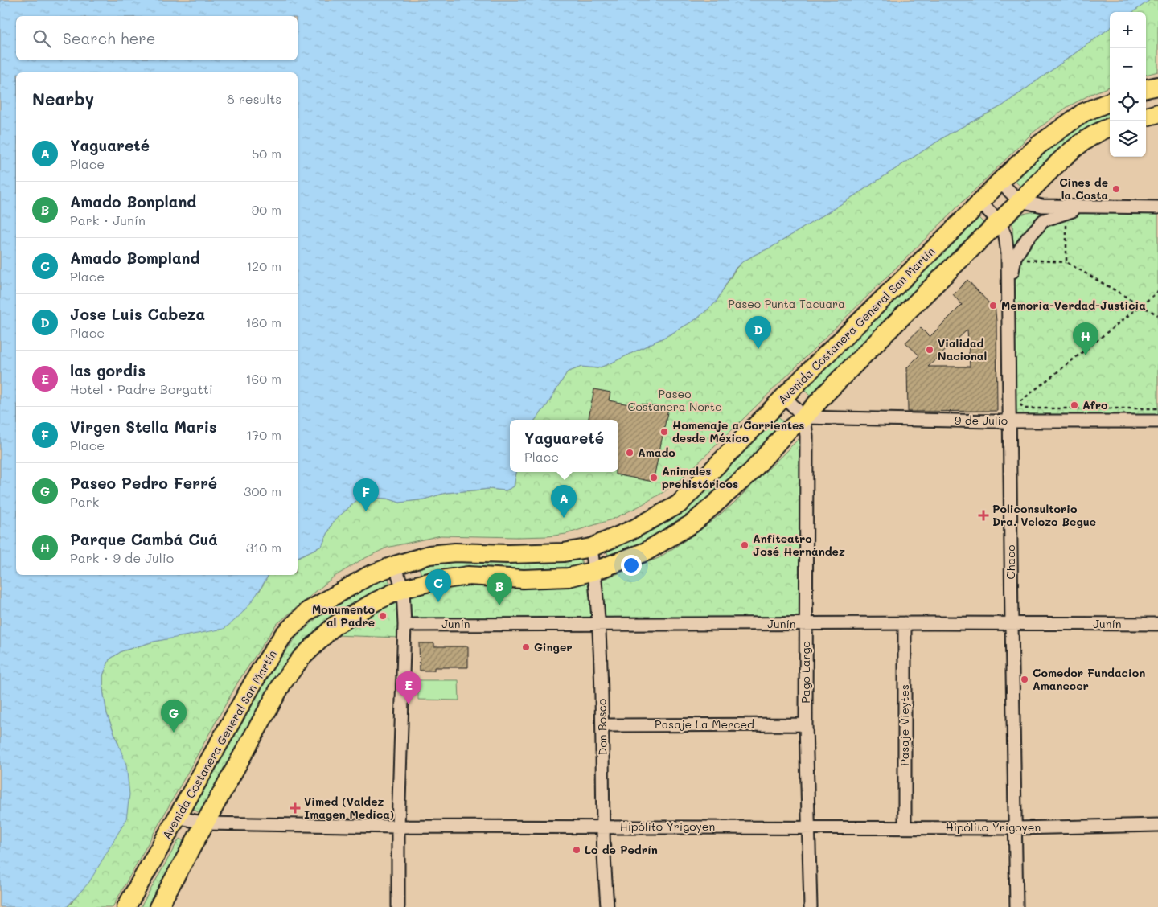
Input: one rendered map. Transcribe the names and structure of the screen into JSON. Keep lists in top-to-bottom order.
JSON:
{
  "streets": {
    "main road": ["Avenida Costanera General San Martín"],
    "street": [
      "9 de Julio",
      "Chaco",
      "Junín",
      "Pago Largo",
      "Pasaje La Merced",
      "Pasaje Vieytes",
      "Don Bosco",
      "Hipólito Yrigoyen"
    ]
  },
  "crossings": [
    ["Avenida Costanera General San Martín", "Chaco"],
    ["Avenida Costanera General San Martín", "Don Bosco"],
    ["Avenida Costanera General San Martín", "Hipólito Yrigoyen"],
    ["9 de Julio", "Chaco"],
    ["9 de Julio", "Pago Largo"],
    ["Chaco", "Junín"],
    ["Chaco", "Hipólito Yrigoyen"],
    ["Junín", "Pago Largo"],
    ["Junín", "Pasaje Vieytes"],
    ["Junín", "Don Bosco"],
    ["Pago Largo", "Pasaje La Merced"],
    ["Pago Largo", "Hipólito Yrigoyen"],
    ["Pasaje La Merced", "Don Bosco"],
    ["Pasaje Vieytes", "Hipólito Yrigoyen"],
    ["Don Bosco", "Hipólito Yrigoyen"]
  ],
  "parks": ["Paseo Punta Tacuara", "Paseo Costanera Norte"],
  "places": {
    "other": [
      "Cines de la Costa",
      "Memoria-Verdad-Justicia",
      "Vialidad Nacional",
      "Afro",
      "Homenaje a Corrientes desde México",
      "Amado",
      "Animales prehistóricos",
      "Anfiteatro José Hernández",
      "Monumento al Padre",
      "Ginger",
      "Comedor Fundacion Amanecer",
      "Lo de Pedrín"
    ],
    "health": ["Policonsultorio Dra. Velozo Begue", "Vimed (Valdez Imagen Medica)"]
  },
  "page": {
    "map_buttons": ["+", "−"],
    "search": "Search here",
    "heading": ["Nearby", "8 results"],
    "list": [
      {
        "mark": "A",
        "name": "Yaguareté",
        "note": "Place",
        "value": "50 m"
      },
      {
        "mark": "B",
        "name": "Amado Bonpland",
        "note": "Park · Junín",
        "value": "90 m"
      },
      {
        "mark": "C",
        "name": "Amado Bompland",
        "note": "Place",
        "value": "120 m"
      },
      {
        "mark": "D",
        "name": "Jose Luis Cabeza",
        "note": "Place",
        "value": "160 m"
      },
      {
        "mark": "E",
        "name": "las gordis",
        "note": "Hotel · Padre Borgatti",
        "value": "160 m"
      },
      {
        "mark": "F",
        "name": "Virgen Stella Maris",
        "note": "Place",
        "value": "170 m"
      },
      {
        "mark": "G",
        "name": "Paseo Pedro Ferré",
        "note": "Park",
        "value": "300 m"
      },
      {
        "mark": "H",
        "name": "Parque Cambá Cuá",
        "note": "Park · 9 de Julio",
        "value": "310 m"
      }
    ],
    "pins": [
      "D",
      "H",
      "F",
      "A",
      "C",
      "B",
      "E",
      "G"
    ],
    "popup": ["Yaguareté", "Place"]
  }
}
